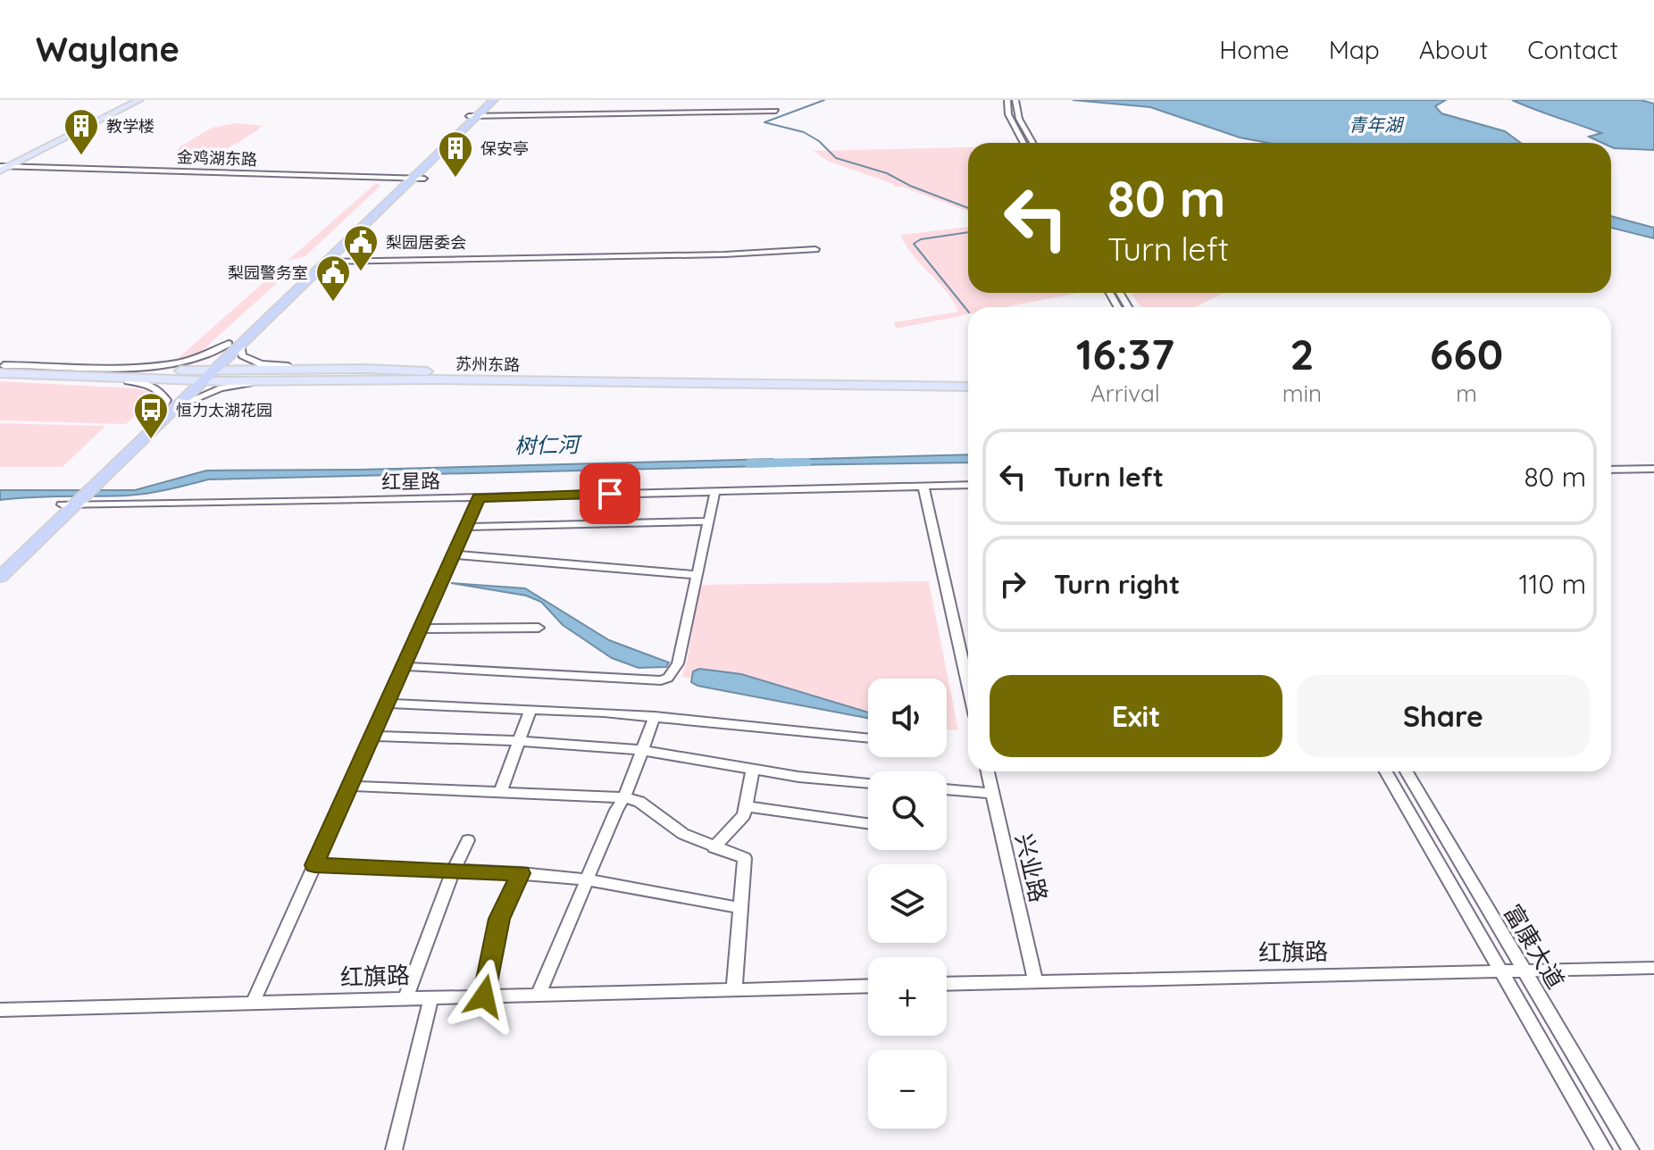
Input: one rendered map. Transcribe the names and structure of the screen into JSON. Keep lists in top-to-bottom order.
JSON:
{
  "streets": {
    "main road": ["苏州东路"],
    "street": [
      "金鸡湖东路",
      "红星路",
      "兴业路",
      "富康大道",
      "红旗路"
    ]
  },
  "crossings": [
    ["兴业路", "红旗路"],
    ["富康大道", "红旗路"]
  ],
  "water": ["青年湖", "树仁河"],
  "places": {
    "building": ["教学楼", "保安亭"],
    "public building": ["梨园居委会", "梨园警务室"],
    "bus stop": ["恒力太湖花园"]
  },
  "page": {
    "header": "Waylane",
    "nav": [
      "Home",
      "Map",
      "About",
      "Contact"
    ],
    "turn": ["80 m", "Turn left"],
    "eta": [
      "16:37",
      "Arrival",
      "2",
      "min",
      "660",
      "m"
    ],
    "list": [
      {
        "name": "Turn left",
        "value": "80 m"
      },
      {
        "name": "Turn right",
        "value": "110 m"
      }
    ],
    "buttons": ["Exit", "Share"],
    "map_buttons": ["+", "−"]
  }
}
